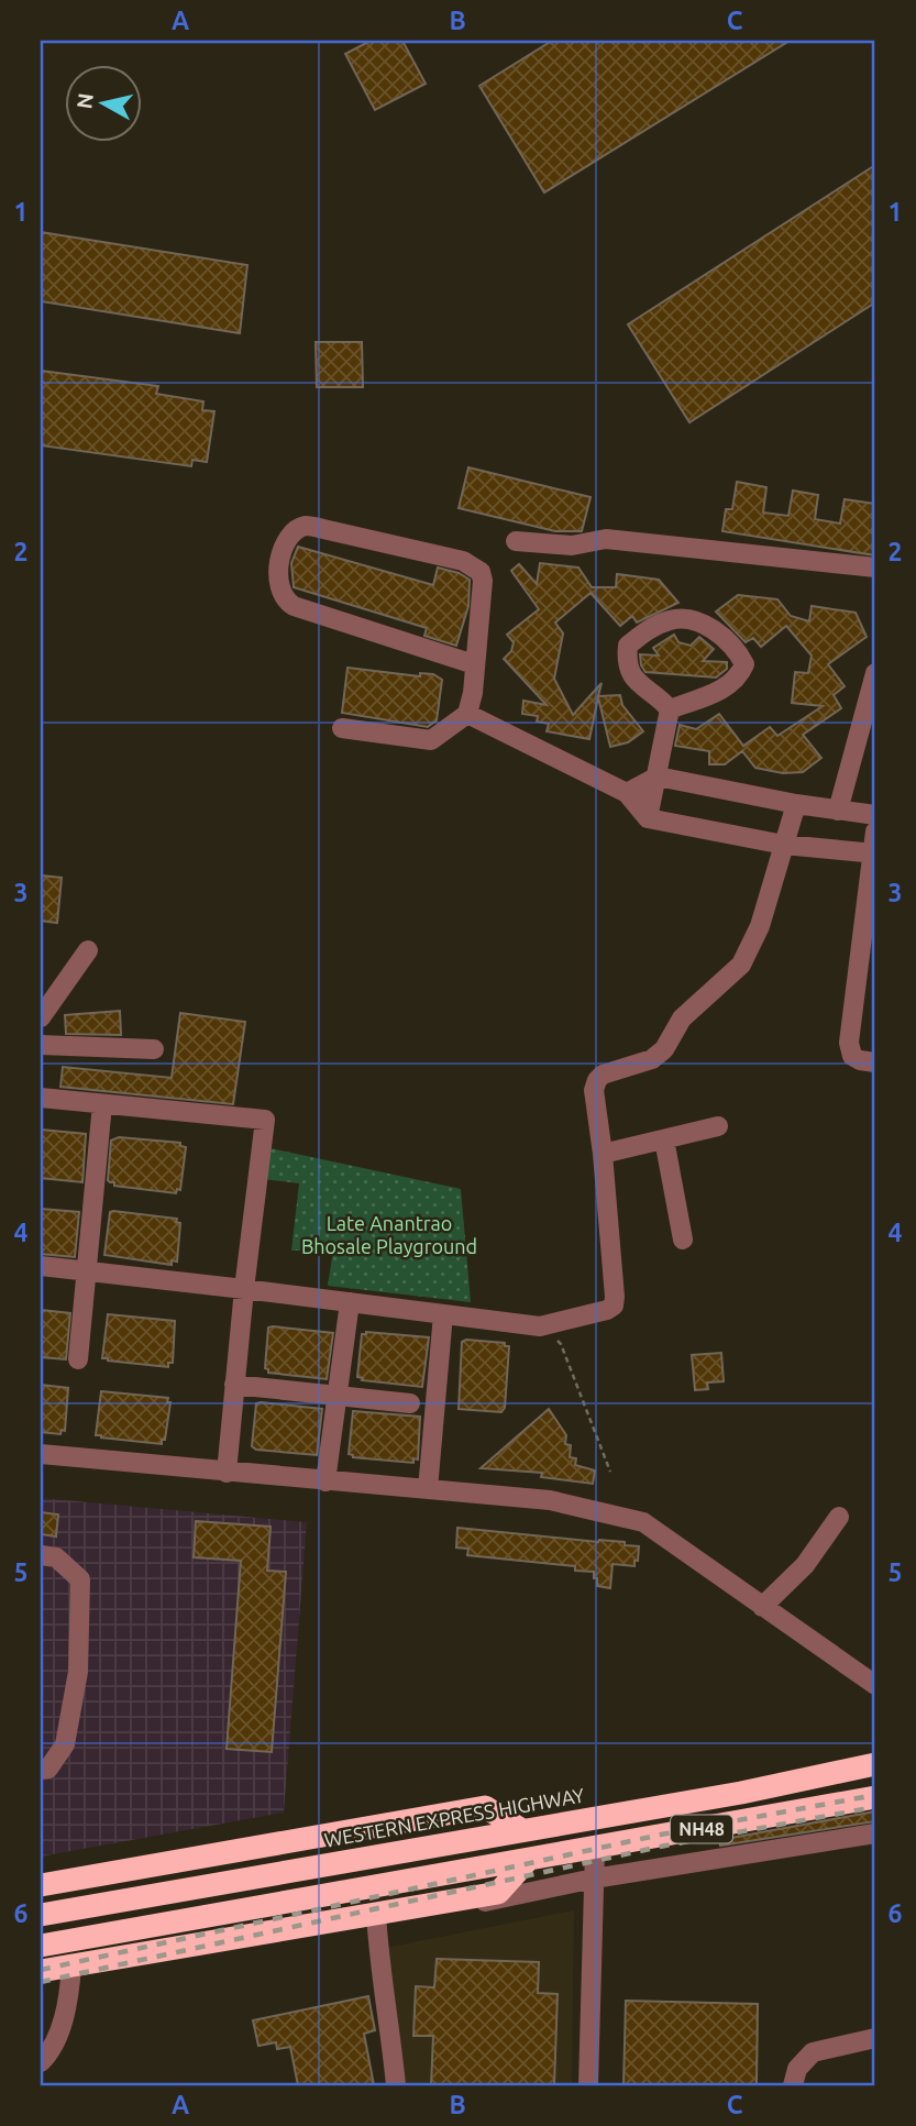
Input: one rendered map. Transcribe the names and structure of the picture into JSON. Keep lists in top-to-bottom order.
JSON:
{
  "streets": {
    "highway": ["WESTERN EXPRESS HIGHWAY", "NH48"]
  },
  "parks": ["Late Anantrao Bhosale Playground"],
  "north": "left",
  "grid": {
    "columns": ["A", "B", "C"],
    "rows": [
      "1",
      "2",
      "3",
      "4",
      "5",
      "6"
    ]
  }
}
